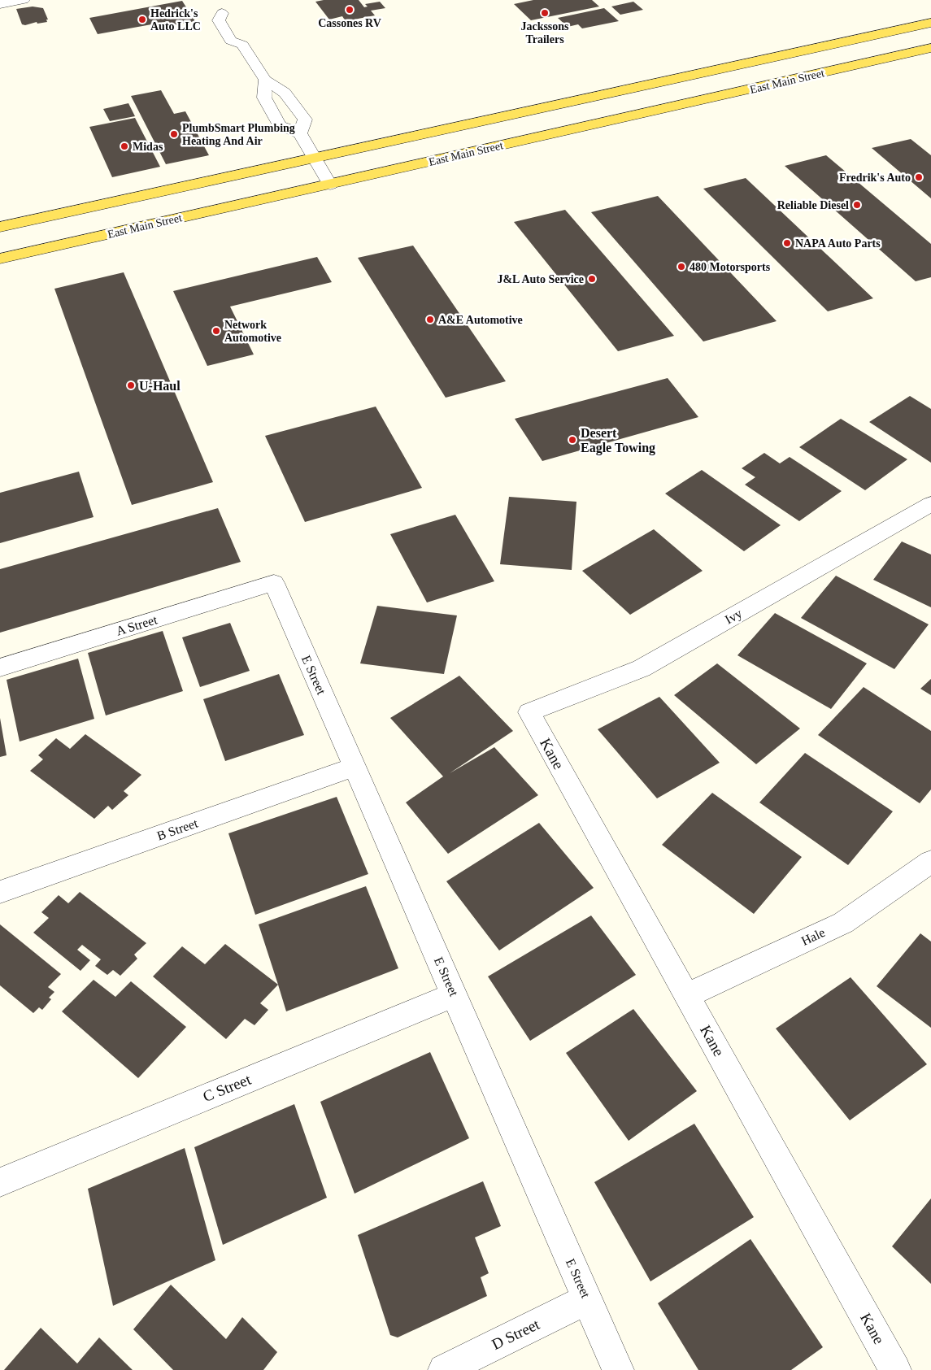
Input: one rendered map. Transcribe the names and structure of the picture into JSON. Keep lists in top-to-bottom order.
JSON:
{
  "streets": {
    "main road": ["East Main Street"],
    "lane": [
      "Ivy",
      "A Street",
      "E Street",
      "Kane",
      "B Street",
      "Hale",
      "C Street",
      "D Street"
    ]
  },
  "crossings": [
    ["Ivy", "Kane"],
    ["A Street", "E Street"],
    ["E Street", "B Street"],
    ["E Street", "C Street"],
    ["E Street", "D Street"],
    ["Kane", "Hale"]
  ],
  "places": [
    "Cassones RV",
    "Jackssons Trailers",
    "Hedrick's Auto LLC",
    "PlumbSmart Plumbing Heating And Air",
    "Midas",
    "Fredrik's Auto",
    "Reliable Diesel",
    "NAPA Auto Parts",
    "480 Motorsports",
    "J&L Auto Service",
    "A&E Automotive",
    "Network Automotive",
    "U-Haul",
    "Desert Eagle Towing"
  ]
}
